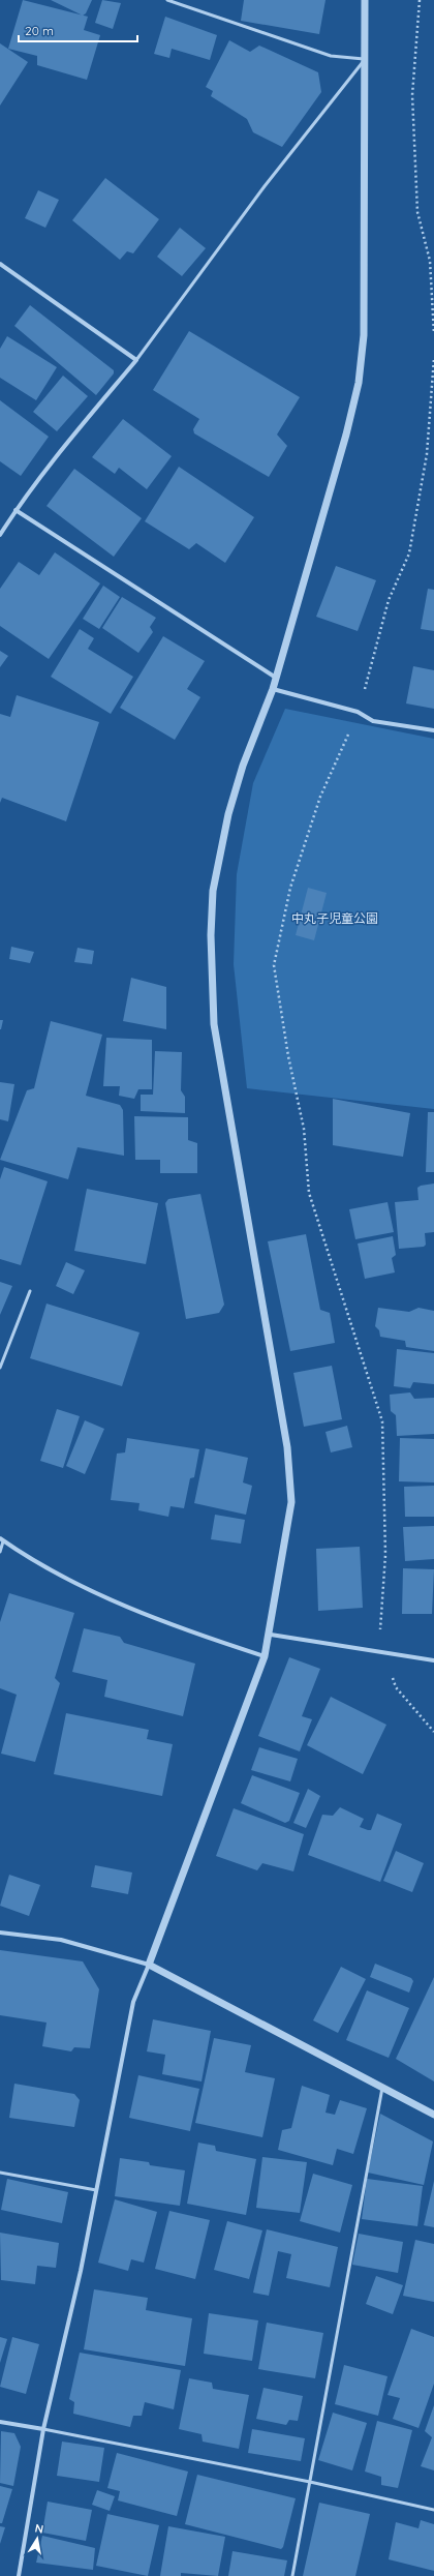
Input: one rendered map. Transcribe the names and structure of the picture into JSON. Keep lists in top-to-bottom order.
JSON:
{
  "parks": ["中丸子児童公園"],
  "scale_bar": "20 m",
  "north": "top"
}
